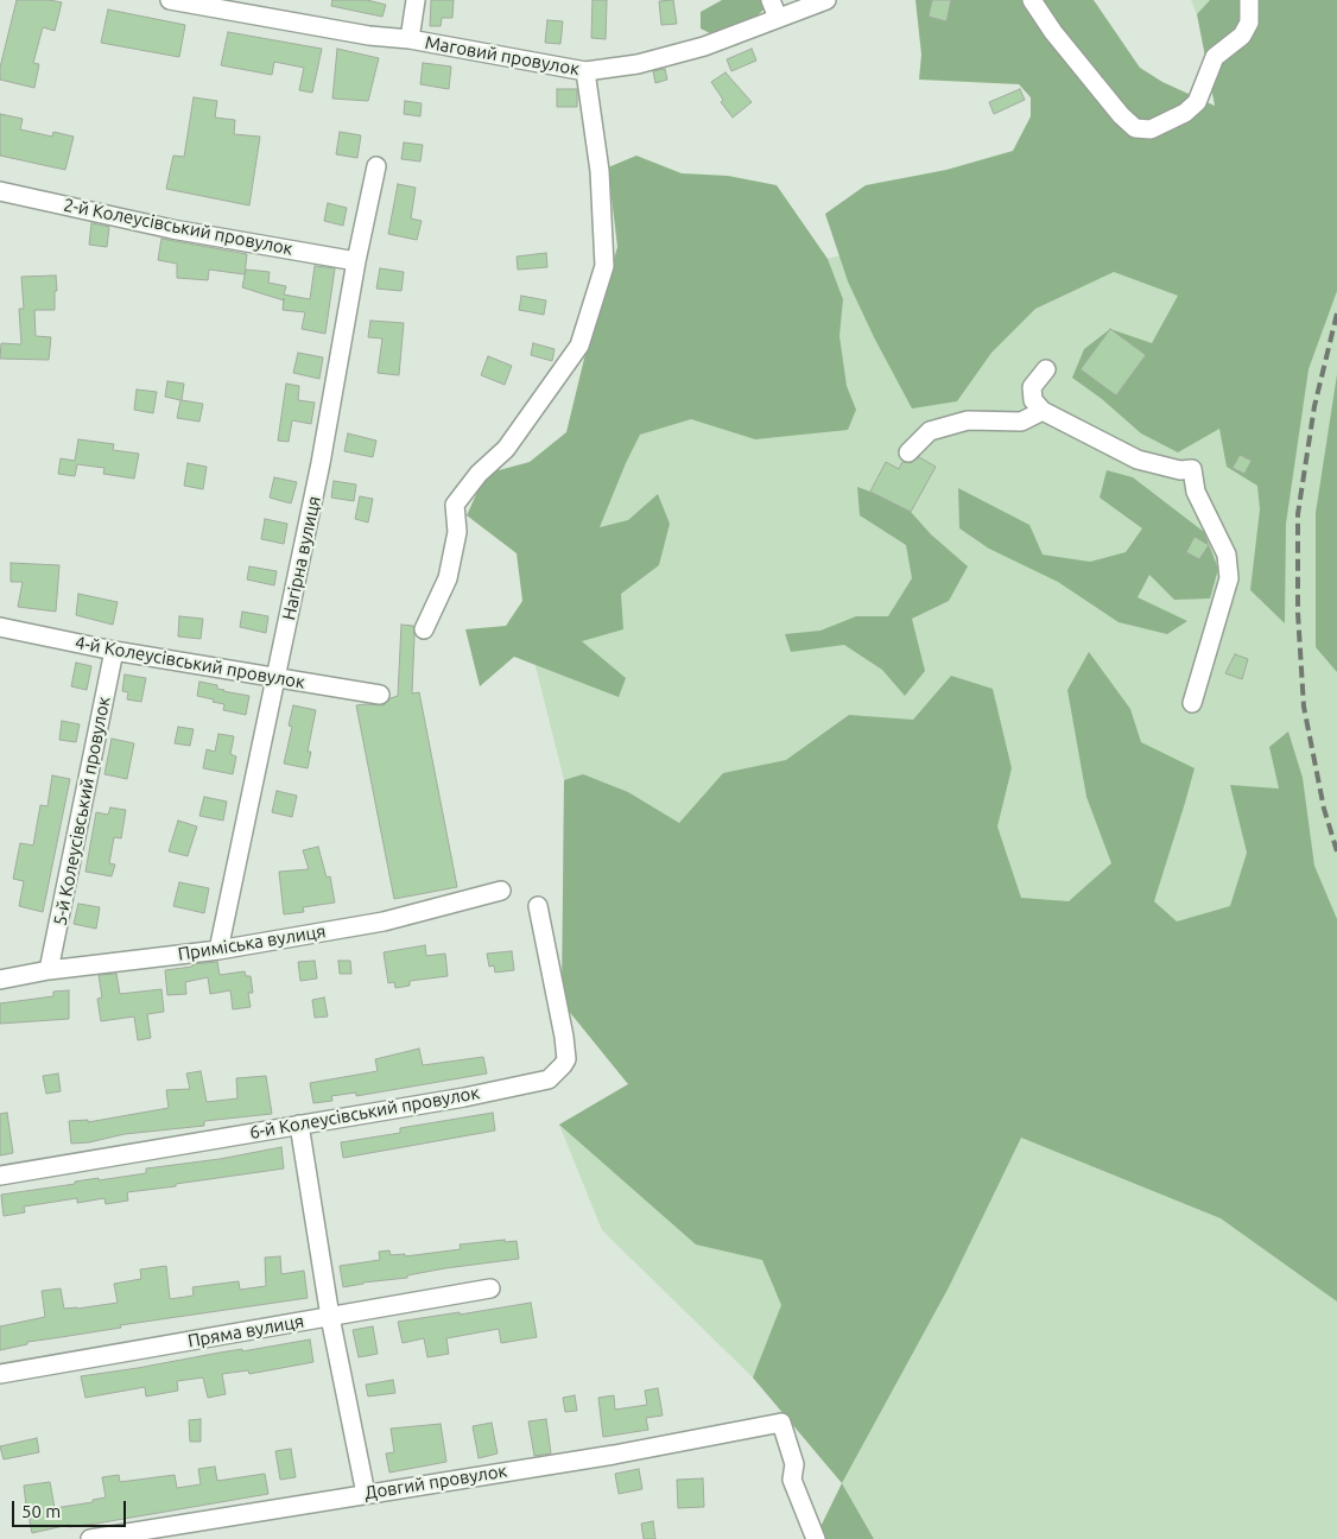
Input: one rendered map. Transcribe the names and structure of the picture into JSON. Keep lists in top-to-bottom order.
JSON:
{
  "streets": {
    "street": [
      "Маговий провулок",
      "2-й Колеусівський провулок",
      "Нагірна вулиця",
      "4-й Колеусівський провулок",
      "5-й Колеусівський провулок",
      "Приміська вулиця",
      "6-й Колеусівський провулок",
      "Пряма вулиця",
      "Довгий провулок"
    ]
  },
  "crossings": [
    ["2-й Колеусівський провулок", "Нагірна вулиця"],
    ["Нагірна вулиця", "4-й Колеусівський провулок"],
    ["Нагірна вулиця", "Приміська вулиця"],
    ["4-й Колеусівський провулок", "5-й Колеусівський провулок"],
    ["5-й Колеусівський провулок", "Приміська вулиця"]
  ],
  "scale_bar": "50 m"
}
